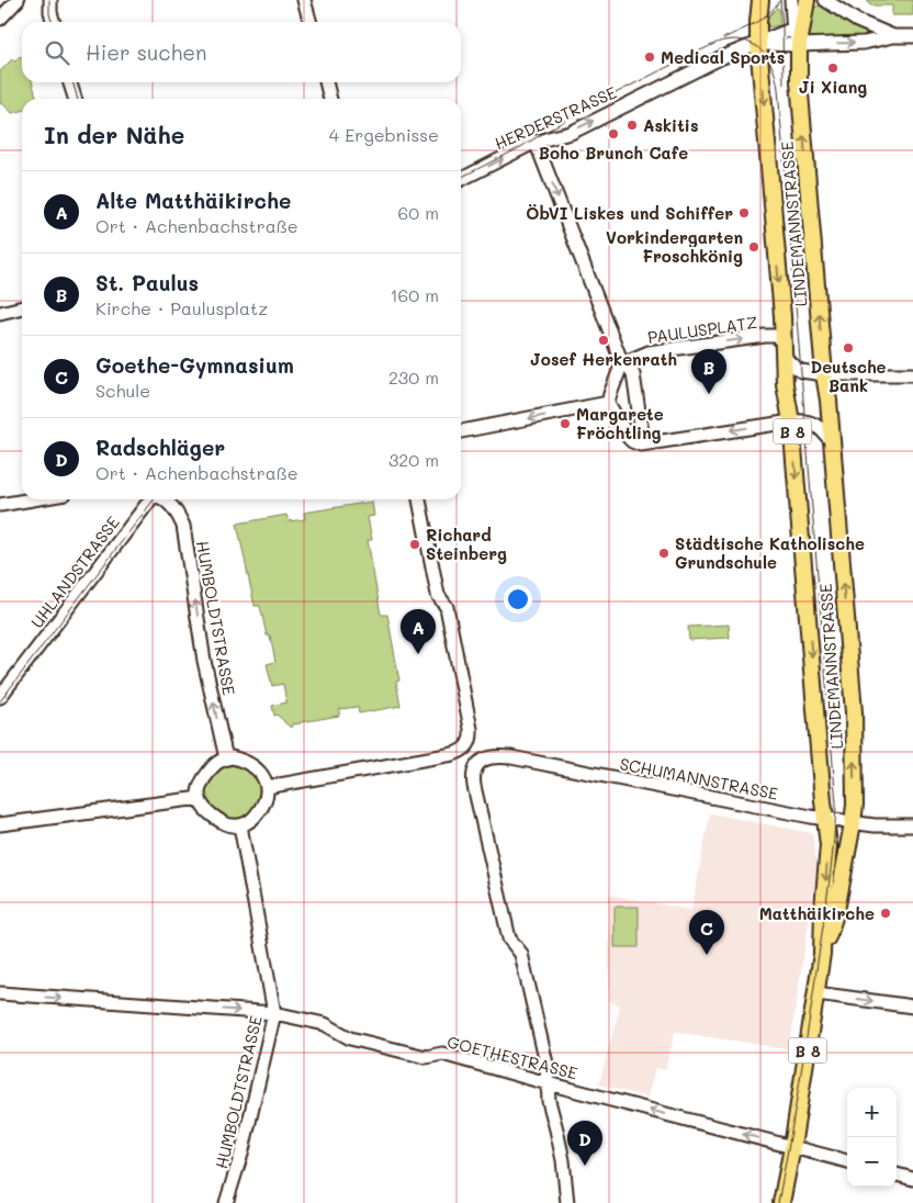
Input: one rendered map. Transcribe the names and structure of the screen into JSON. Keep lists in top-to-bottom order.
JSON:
{
  "streets": {
    "main road": ["LINDEMANNSTRASSE", "B 8"],
    "street": [
      "HERDERSTRASSE",
      "PAULUSPLATZ",
      "UHLANDSTRASSE",
      "HUMBOLDTSTRASSE",
      "SCHUMANNSTRASSE",
      "GOETHESTRASSE"
    ]
  },
  "crossings": [
    ["HERDERSTRASSE", "LINDEMANNSTRASSE"],
    ["HERDERSTRASSE", "B 8"],
    ["LINDEMANNSTRASSE", "PAULUSPLATZ"],
    ["LINDEMANNSTRASSE", "B 8"],
    ["LINDEMANNSTRASSE", "SCHUMANNSTRASSE"],
    ["LINDEMANNSTRASSE", "GOETHESTRASSE"],
    ["HUMBOLDTSTRASSE", "GOETHESTRASSE"],
    ["SCHUMANNSTRASSE", "GOETHESTRASSE"]
  ],
  "one_way": ["HERDERSTRASSE", "HUMBOLDTSTRASSE"],
  "places": [
    "Medical Sports",
    "Ji Xiang",
    "Askitis",
    "Boho Brunch Cafe",
    "ÖbVI Liskes und Schiffer",
    "Vorkindergarten Froschkönig",
    "Josef Herkenrath",
    "Deutsche Bank",
    "Margarete Fröchtling",
    "Richard Steinberg",
    "Städtische Katholische Grundschule",
    "Matthäikirche"
  ],
  "page": {
    "search": "Hier suchen",
    "heading": ["In der Nähe", "4 Ergebnisse"],
    "list": [
      {
        "mark": "A",
        "name": "Alte Matthäikirche",
        "note": "Ort · Achenbachstraße",
        "value": "60 m"
      },
      {
        "mark": "B",
        "name": "St. Paulus",
        "note": "Kirche · Paulusplatz",
        "value": "160 m"
      },
      {
        "mark": "C",
        "name": "Goethe-Gymnasium",
        "note": "Schule",
        "value": "230 m"
      },
      {
        "mark": "D",
        "name": "Radschläger",
        "note": "Ort · Achenbachstraße",
        "value": "320 m"
      }
    ],
    "pins": [
      "B",
      "A",
      "C",
      "D"
    ],
    "map_buttons": ["+", "−"]
  }
}
